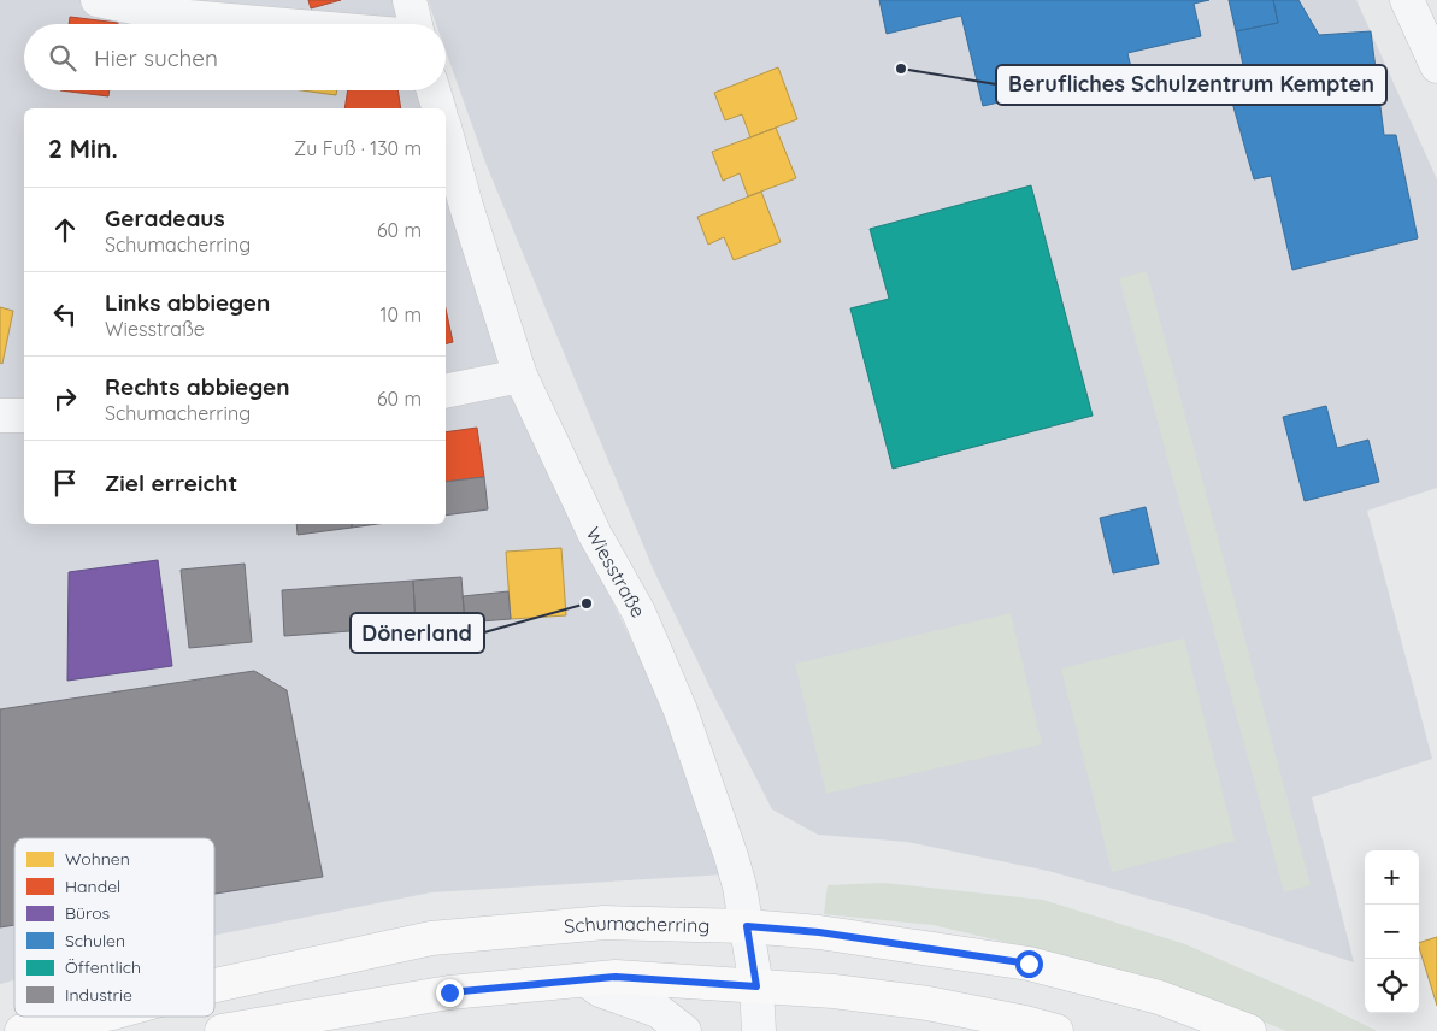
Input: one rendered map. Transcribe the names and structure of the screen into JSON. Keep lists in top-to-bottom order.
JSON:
{
  "streets": {
    "main road": ["Schumacherring"],
    "street": ["Wiesstraße"]
  },
  "crossings": [
    ["Wiesstraße", "Schumacherring"]
  ],
  "places": ["Berufliches Schulzentrum Kempten", "Dönerland"],
  "legend": [
    "Wohnen",
    "Handel",
    "Büros",
    "Schulen",
    "Öffentlich",
    "Industrie"
  ],
  "page": {
    "search": "Hier suchen",
    "heading": ["2 Min.", "Zu Fuß · 130 m"],
    "list": [
      ["Geradeaus", "Schumacherring", "60 m"],
      ["Links abbiegen", "Wiesstraße", "10 m"],
      ["Rechts abbiegen", "Schumacherring", "60 m"],
      "Ziel erreicht"
    ],
    "map_buttons": ["+", "−"]
  }
}
